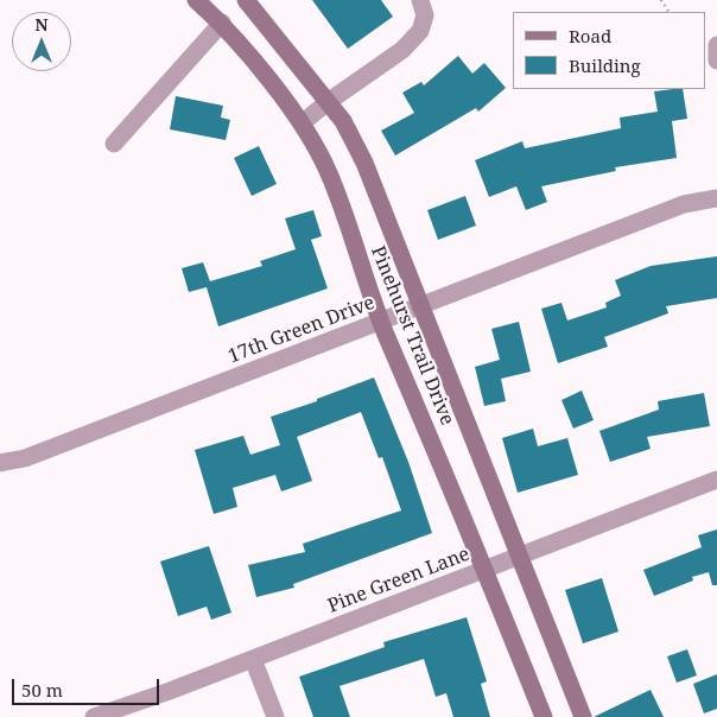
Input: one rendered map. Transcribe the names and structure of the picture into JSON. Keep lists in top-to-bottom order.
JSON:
{
  "streets": {
    "street": ["17th Green Drive", "Pinehurst Trail Drive", "Pine Green Lane"]
  },
  "crossings": [
    ["17th Green Drive", "Pinehurst Trail Drive"],
    ["Pinehurst Trail Drive", "Pine Green Lane"]
  ],
  "legend": ["Road", "Building"],
  "scale_bar": "50 m",
  "north": "top"
}
